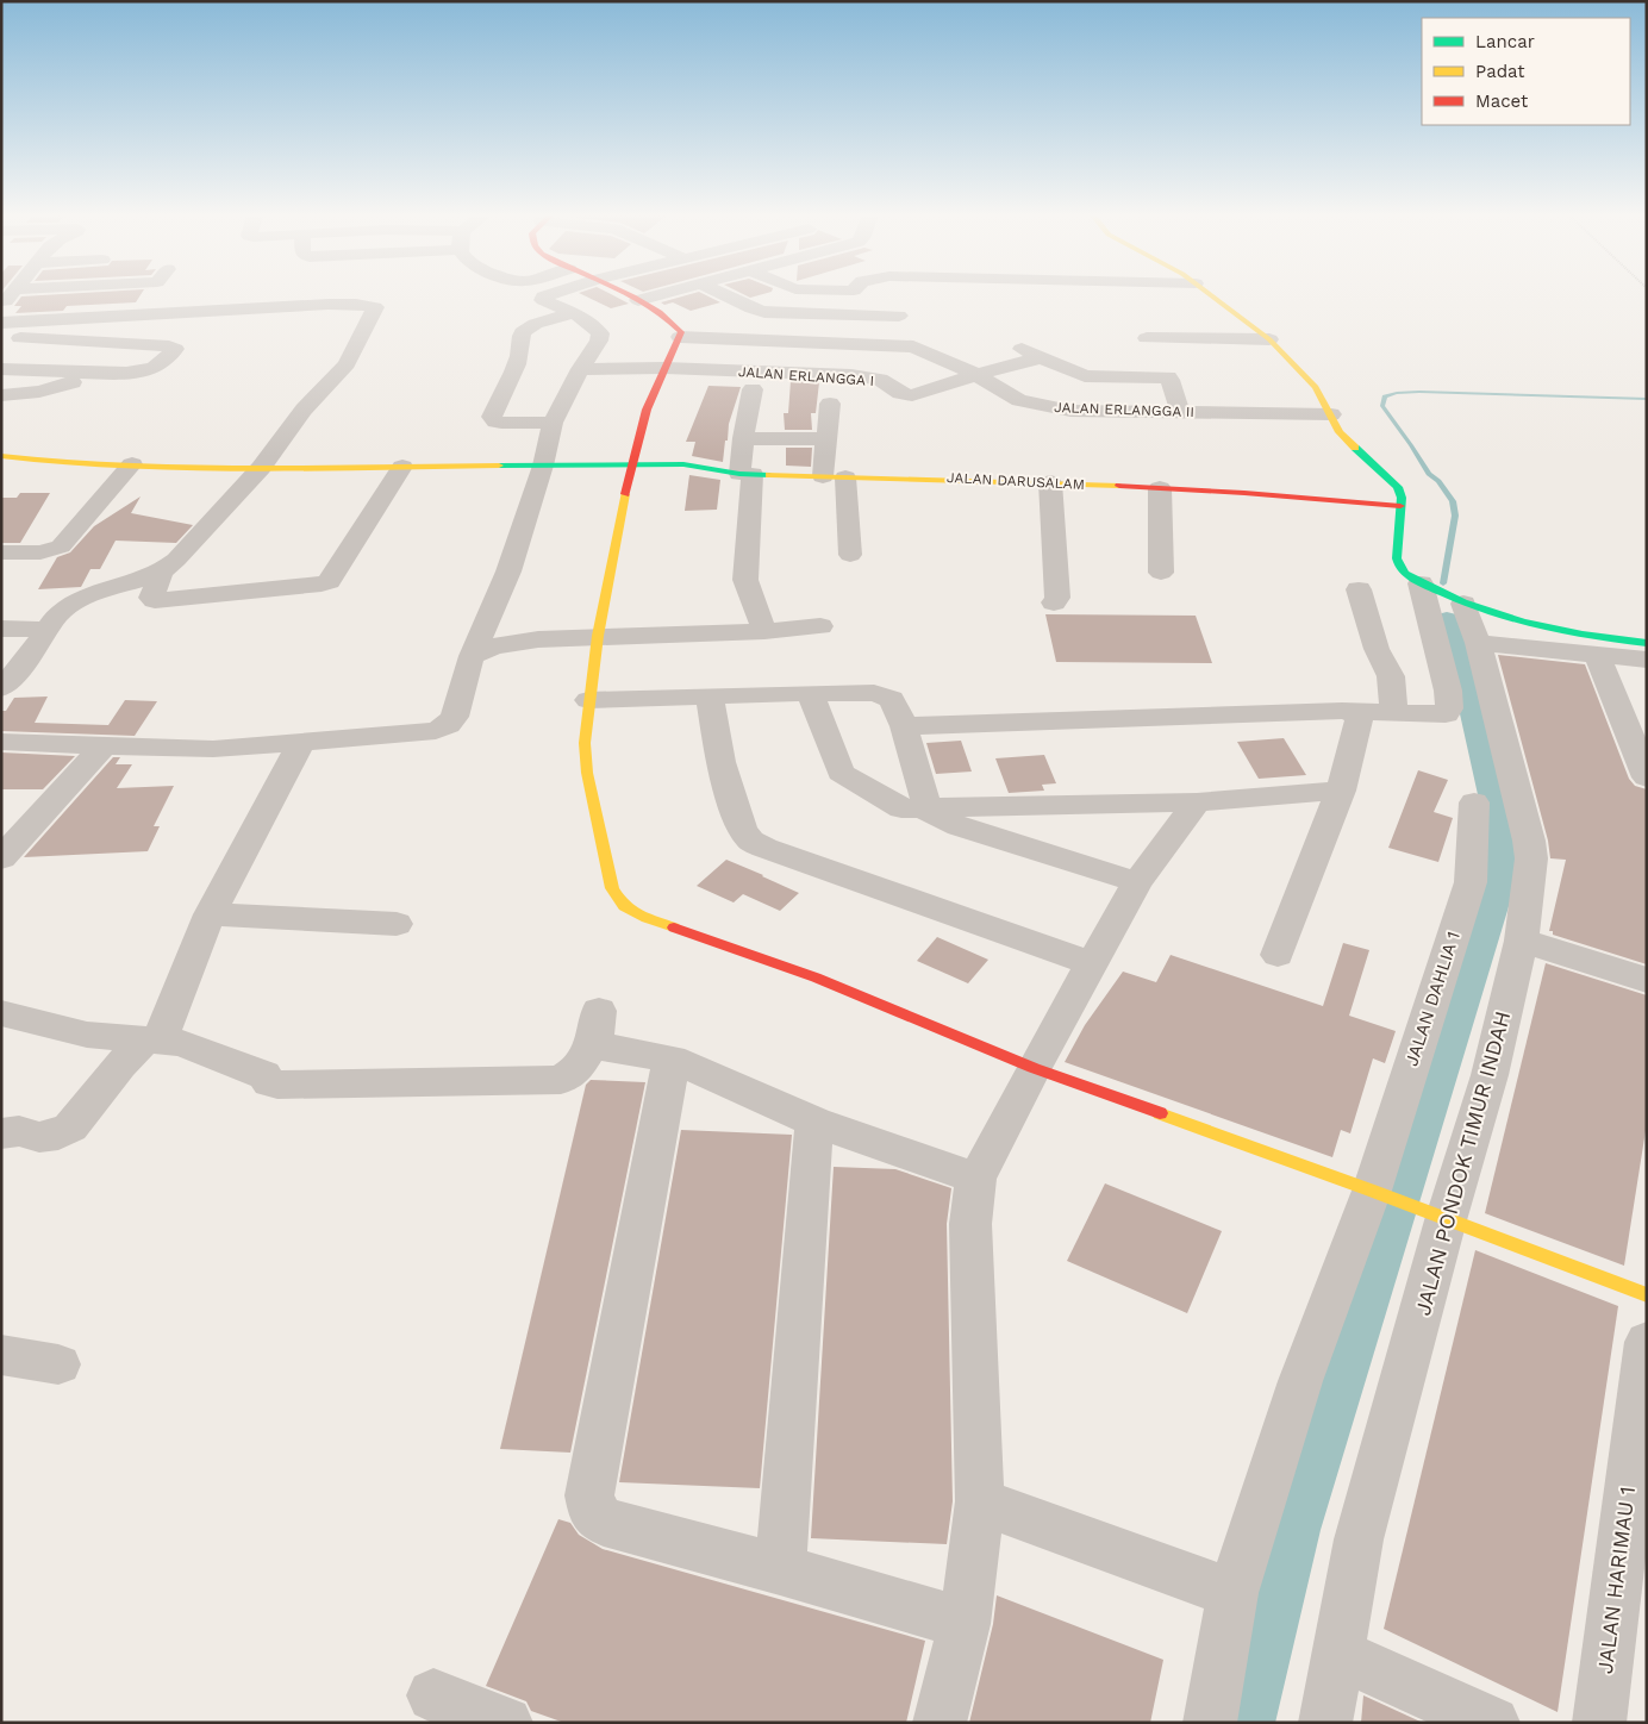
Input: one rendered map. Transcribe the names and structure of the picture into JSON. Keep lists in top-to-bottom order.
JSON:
{
  "streets": {
    "street": [
      "JALAN ERLANGGA I",
      "JALAN ERLANGGA II",
      "JALAN DARUSALAM",
      "JALAN DAHLIA 1",
      "JALAN PONDOK TIMUR INDAH",
      "JALAN HARIMAU 1"
    ]
  },
  "crossings": [
    ["JALAN ERLANGGA I", "JALAN ERLANGGA II"]
  ],
  "legend": ["Lancar", "Padat", "Macet"]
}
